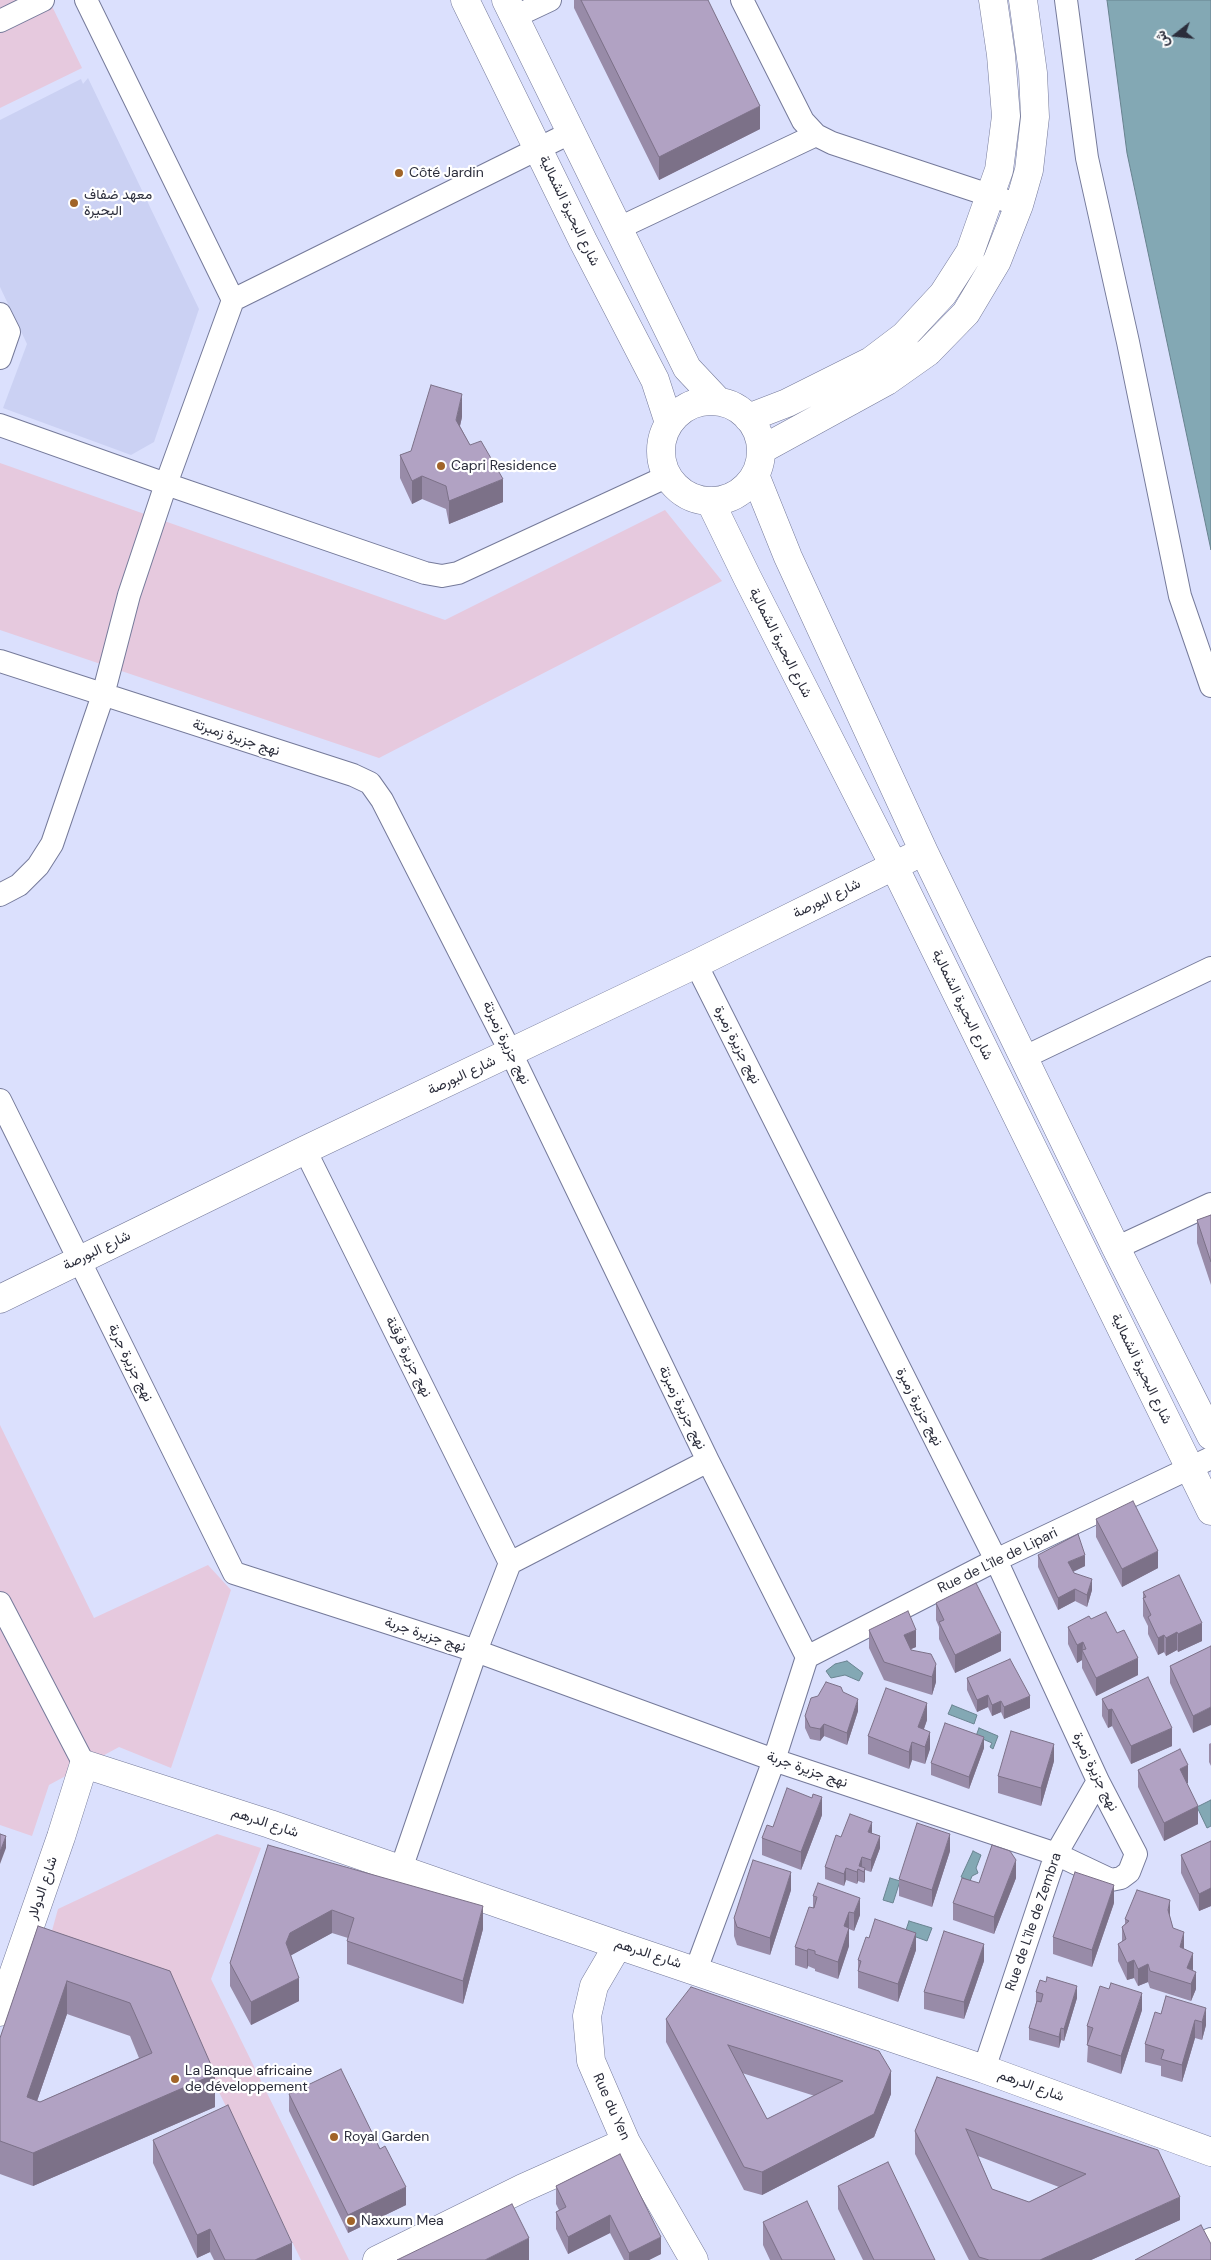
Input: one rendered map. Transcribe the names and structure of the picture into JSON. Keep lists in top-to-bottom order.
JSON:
{
  "streets": {
    "street": [
      "شارع البحيرة الشمالية",
      "نهج جزيرة زمبرتة",
      "شارع البورصة",
      "نهج جزيرة زمبرة",
      "نهج جزيرة قرقنة",
      "نهج جزيرة جربة",
      "Rue de L'île de Lipari",
      "شارع الدرهم",
      "شارع الدولار",
      "Rue de L'île de Zembra",
      "Rue du Yen"
    ]
  },
  "crossings": [
    ["شارع البحيرة الشمالية", "شارع البورصة"],
    ["شارع البحيرة الشمالية", "Rue de L'île de Lipari"],
    ["نهج جزيرة زمبرتة", "شارع البورصة"],
    ["نهج جزيرة زمبرتة", "Rue de L'île de Lipari"],
    ["شارع البورصة", "نهج جزيرة زمبرة"],
    ["شارع البورصة", "نهج جزيرة قرقنة"],
    ["شارع البورصة", "نهج جزيرة جربة"],
    ["نهج جزيرة زمبرة", "نهج جزيرة جربة"],
    ["نهج جزيرة زمبرة", "Rue de L'île de Lipari"],
    ["نهج جزيرة زمبرة", "Rue de L'île de Zembra"],
    ["نهج جزيرة جربة", "Rue de L'île de Zembra"],
    ["شارع الدرهم", "شارع الدولار"],
    ["شارع الدرهم", "Rue de L'île de Zembra"],
    ["شارع الدرهم", "Rue du Yen"]
  ],
  "places": [
    "Côté Jardin",
    "معهد ضفاف البحيرة",
    "Capri Residence",
    "La Banque africaine de développement",
    "Royal Garden",
    "Naxxum Mea"
  ],
  "north": "left"
}
